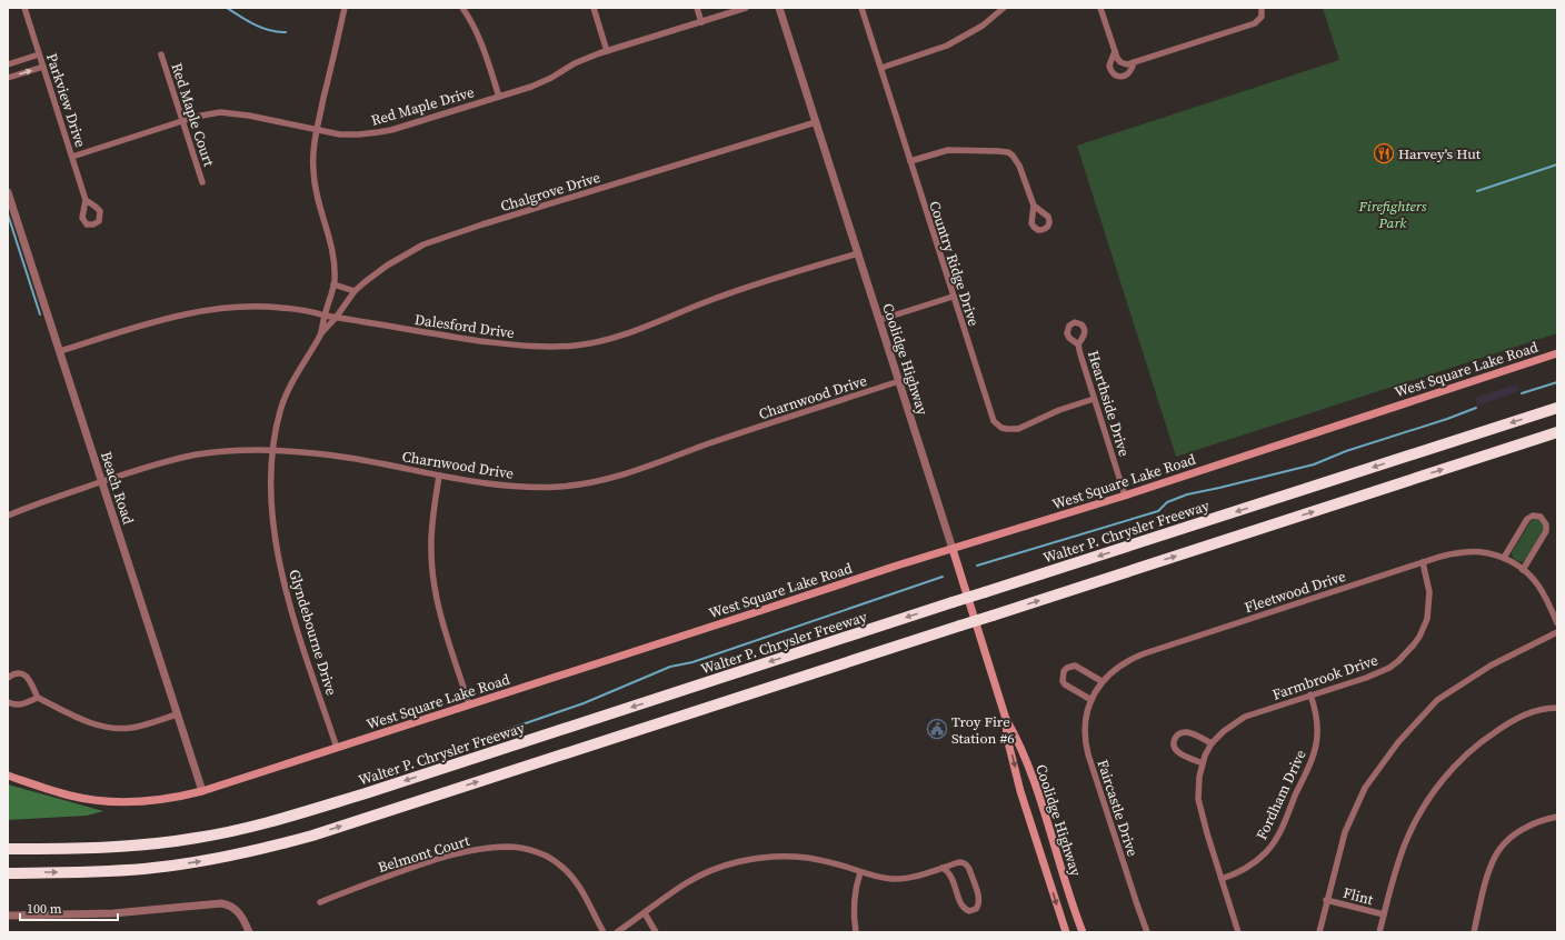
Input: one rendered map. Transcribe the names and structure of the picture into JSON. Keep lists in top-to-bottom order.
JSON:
{
  "streets": {
    "highway": ["Walter P. Chrysler Freeway"],
    "main road": ["Coolidge Highway", "West Square Lake Road"],
    "street": [
      "Parkview Drive",
      "Red Maple Drive",
      "Red Maple Court",
      "Chalgrove Drive",
      "Country Ridge Drive",
      "Dalesford Drive",
      "Charnwood Drive",
      "Hearthside Drive",
      "Beach Road",
      "Fleetwood Drive",
      "Glyndebourne Drive",
      "Farmbrook Drive",
      "Fordham Drive",
      "Faircastle Drive",
      "Belmont Court",
      "Flint"
    ]
  },
  "crossings": [
    ["Parkview Drive", "Red Maple Drive"],
    ["Red Maple Drive", "Red Maple Court"],
    ["Red Maple Drive", "Glyndebourne Drive"],
    ["Chalgrove Drive", "Dalesford Drive"],
    ["Chalgrove Drive", "Coolidge Highway"],
    ["Chalgrove Drive", "Glyndebourne Drive"],
    ["Country Ridge Drive", "Hearthside Drive"],
    ["Dalesford Drive", "Coolidge Highway"],
    ["Dalesford Drive", "Beach Road"],
    ["Dalesford Drive", "Glyndebourne Drive"],
    ["Coolidge Highway", "West Square Lake Road"],
    ["Coolidge Highway", "Charnwood Drive"],
    ["West Square Lake Road", "Hearthside Drive"],
    ["West Square Lake Road", "Beach Road"],
    ["West Square Lake Road", "Glyndebourne Drive"],
    ["Charnwood Drive", "Beach Road"],
    ["Charnwood Drive", "Glyndebourne Drive"],
    ["Fleetwood Drive", "Farmbrook Drive"],
    ["Fleetwood Drive", "Faircastle Drive"],
    ["Farmbrook Drive", "Fordham Drive"]
  ],
  "parks": ["Firefighters Park"],
  "places": {
    "restaurant": ["Harvey's Hut"],
    "public building": ["Troy Fire Station #6"]
  },
  "scale_bar": "100 m"
}
